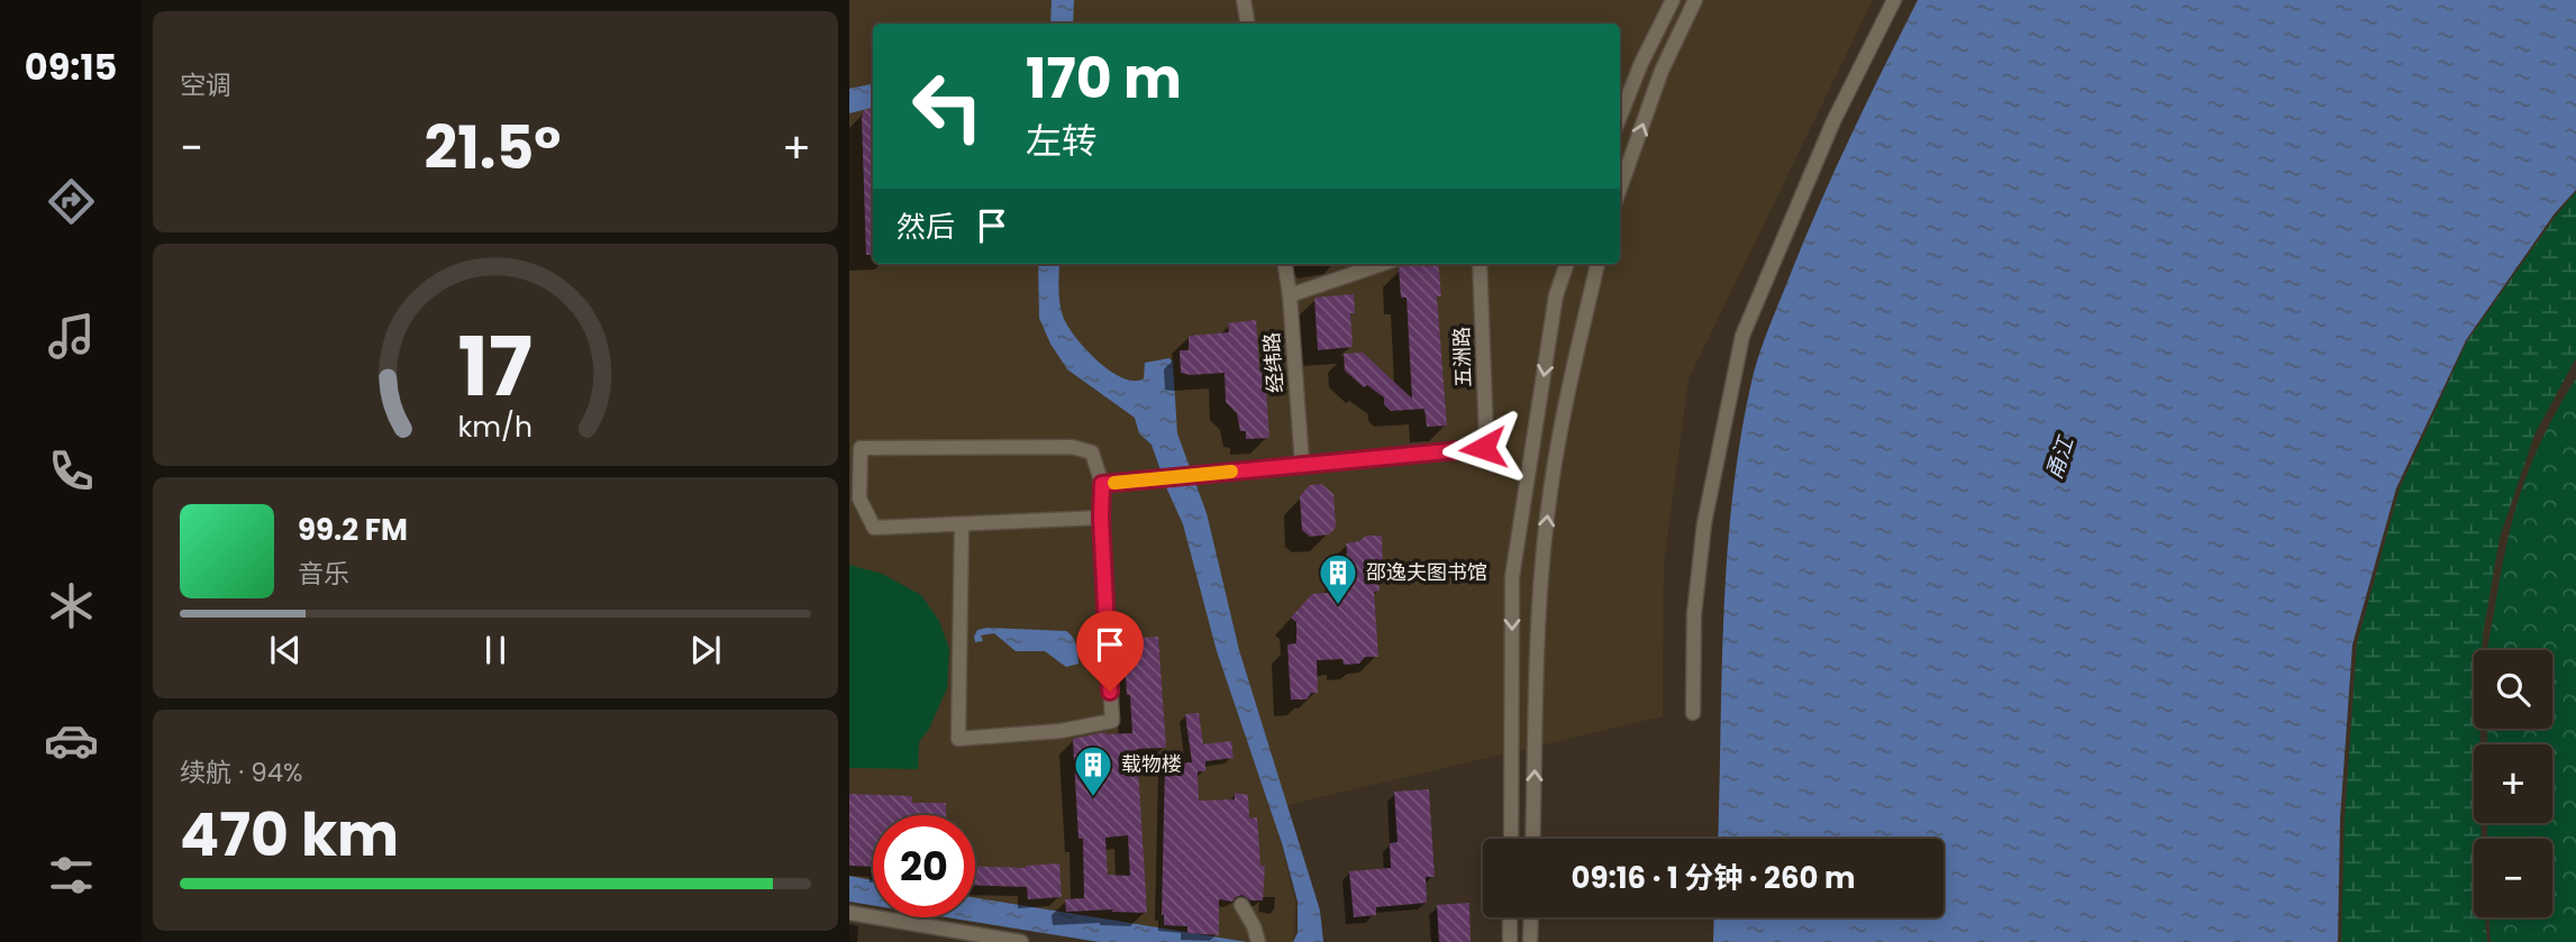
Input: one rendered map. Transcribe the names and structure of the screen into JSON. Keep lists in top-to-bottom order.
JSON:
{
  "streets": {
    "street": ["五洲路", "经纬路"]
  },
  "crossings": [
    ["五洲路", "经纬路"]
  ],
  "water": ["甬江"],
  "places": {
    "building": ["邵逸夫图书馆", "载物楼"]
  },
  "page": {
    "tabs": "09:15",
    "tile": [
      "空调",
      ["续航 · 94%", "470 km"]
    ],
    "turn": ["170 m", "左转"],
    "heat": ["−", "21.5°", "+"],
    "then": "然后",
    "song": ["99.2 FM", "音乐"],
    "map_buttons": ["+", "−"],
    "limit": "20",
    "trip": "09:16 · 1 分钟 · 260 m",
    "gauge": ["17", "km/h"]
  }
}
